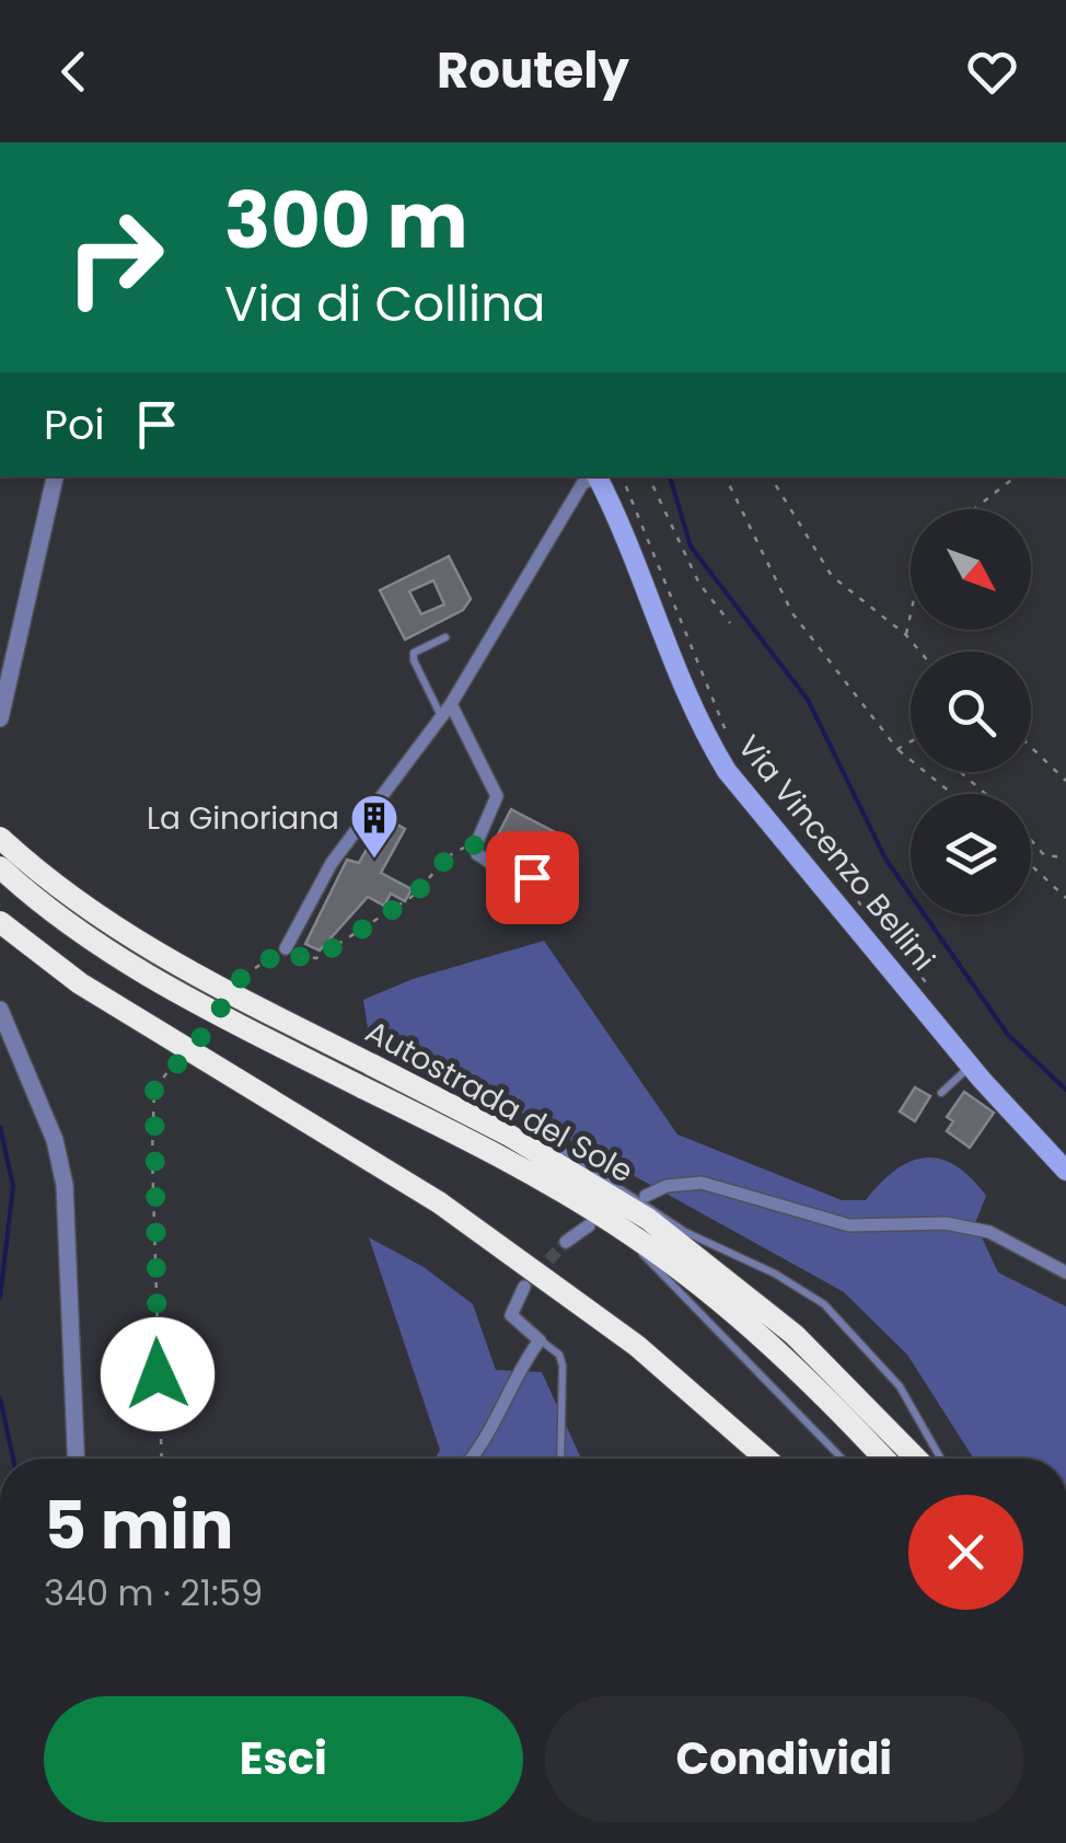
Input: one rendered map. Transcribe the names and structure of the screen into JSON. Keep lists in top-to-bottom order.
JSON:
{
  "streets": {
    "highway": ["Autostrada del Sole"],
    "main road": ["Via Vincenzo Bellini"]
  },
  "places": {
    "building": ["La Ginoriana"]
  },
  "north": "bottom right",
  "page": {
    "header": "Routely",
    "turn": ["300 m", "Via di Collina"],
    "then": "Poi",
    "heading": ["5 min", "340 m · 21:59"],
    "buttons": ["Esci", "Condividi"]
  }
}
